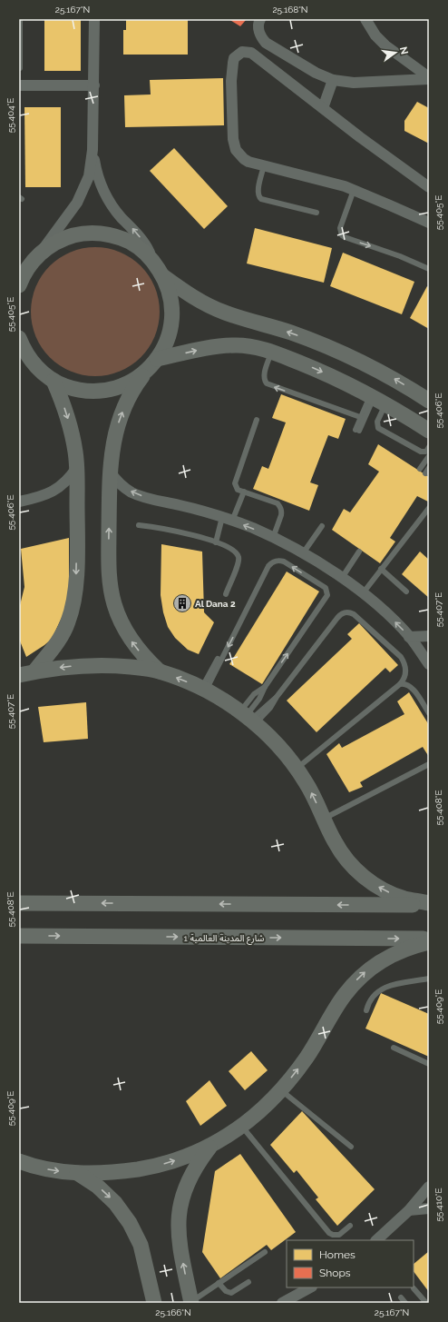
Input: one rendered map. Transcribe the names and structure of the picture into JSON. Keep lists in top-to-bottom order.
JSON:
{
  "streets": {
    "street": ["شارع المدينة العالمية 1"]
  },
  "places": {
    "building": ["Al Dana 2"]
  },
  "legend": ["Homes", "Shops"],
  "north": "right",
  "coordinates": [
    "25.167°N",
    "25.168°N",
    "55.404°E",
    "55.405°E",
    "55.406°E",
    "55.407°E",
    "55.408°E",
    "55.409°E",
    "55.410°E",
    "25.166°N"
  ]
}
